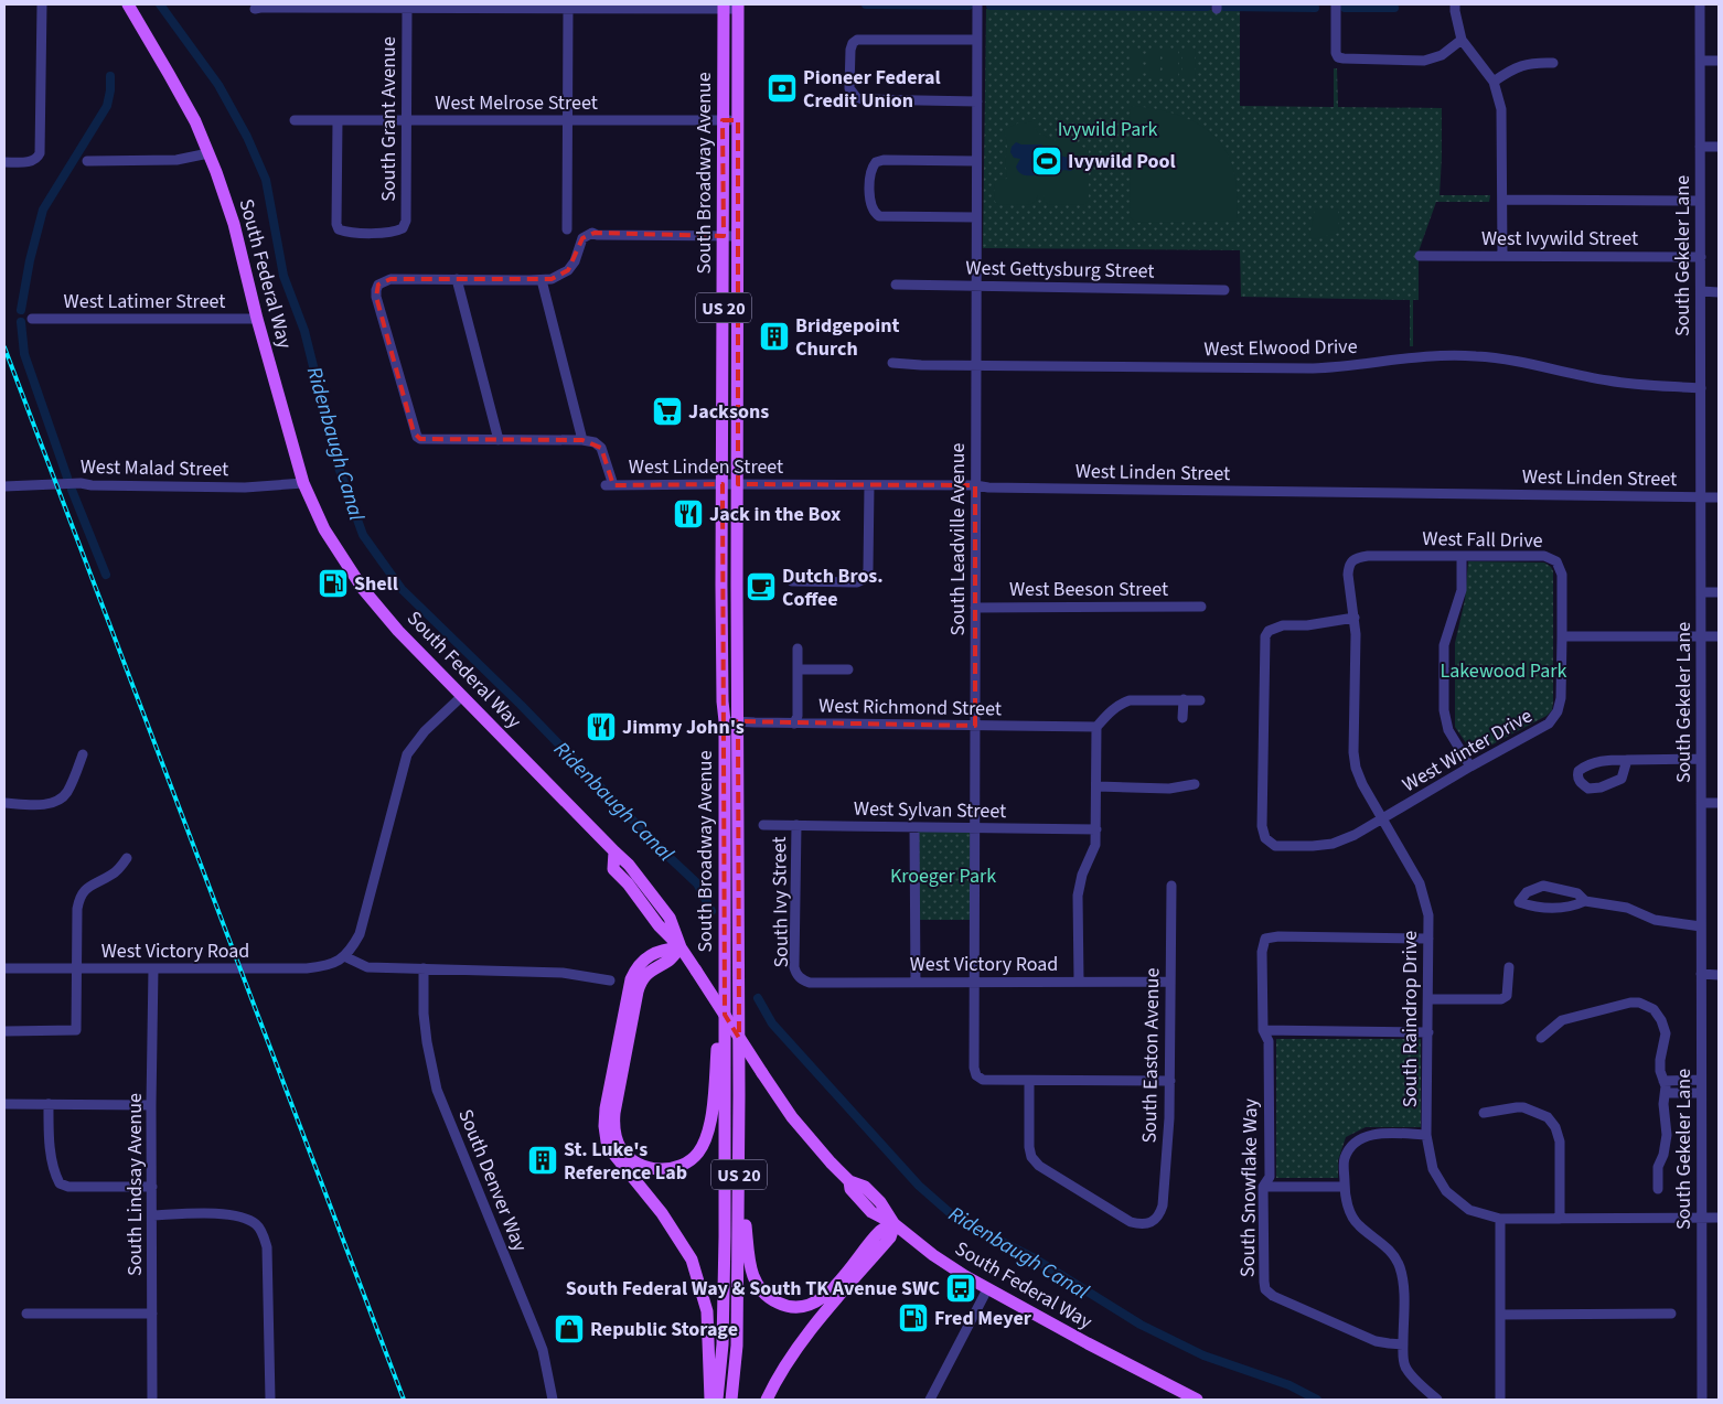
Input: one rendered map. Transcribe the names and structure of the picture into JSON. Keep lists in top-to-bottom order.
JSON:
{
  "streets": {
    "main road": ["South Broadway Avenue", "South Federal Way", "US 20"],
    "street": [
      "West Melrose Street",
      "South Grant Avenue",
      "West Ivywild Street",
      "South Gekeler Lane",
      "West Gettysburg Street",
      "West Latimer Street",
      "West Elwood Drive",
      "West Linden Street",
      "West Malad Street",
      "South Leadville Avenue",
      "West Fall Drive",
      "West Beeson Street",
      "West Richmond Street",
      "West Winter Drive",
      "West Sylvan Street",
      "South Ivy Street",
      "West Victory Road",
      "South Raindrop Drive",
      "South Easton Avenue",
      "South Denver Way",
      "South Lindsay Avenue",
      "South Snowflake Way"
    ]
  },
  "crossings": [
    ["West Melrose Street", "South Grant Avenue"],
    ["West Melrose Street", "South Broadway Avenue"],
    ["South Broadway Avenue", "West Linden Street"],
    ["South Broadway Avenue", "West Richmond Street"],
    ["West Ivywild Street", "South Gekeler Lane"],
    ["South Gekeler Lane", "West Elwood Drive"],
    ["South Gekeler Lane", "West Linden Street"],
    ["South Gekeler Lane", "South Raindrop Drive"],
    ["West Gettysburg Street", "South Leadville Avenue"],
    ["South Federal Way", "West Latimer Street"],
    ["South Federal Way", "West Malad Street"],
    ["West Elwood Drive", "South Leadville Avenue"],
    ["West Linden Street", "South Leadville Avenue"],
    ["South Leadville Avenue", "West Beeson Street"],
    ["South Leadville Avenue", "West Richmond Street"],
    ["South Leadville Avenue", "West Sylvan Street"],
    ["South Leadville Avenue", "West Victory Road"],
    ["South Leadville Avenue", "South Easton Avenue"],
    ["West Fall Drive", "West Winter Drive"],
    ["West Fall Drive", "South Raindrop Drive"],
    ["West Winter Drive", "South Raindrop Drive"],
    ["West Sylvan Street", "South Ivy Street"],
    ["South Ivy Street", "West Victory Road"],
    ["West Victory Road", "South Easton Avenue"],
    ["West Victory Road", "South Lindsay Avenue"],
    ["South Raindrop Drive", "South Snowflake Way"]
  ],
  "water": ["Ridenbaugh Canal"],
  "parks": ["Ivywild Park", "Lakewood Park", "Kroeger Park"],
  "places": {
    "bank": ["Pioneer Federal Credit Union"],
    "sports": ["Ivywild Pool"],
    "building": ["Bridgepoint Church", "St. Luke's Reference Lab"],
    "supermarket": ["Jacksons"],
    "restaurant": ["Jack in the Box", "Jimmy John's"],
    "fuel station": ["Shell", "Fred Meyer"],
    "cafe": ["Dutch Bros. Coffee"],
    "bus stop": ["South Federal Way & South TK Avenue SWC"],
    "shop": ["Republic Storage"]
  }
}
